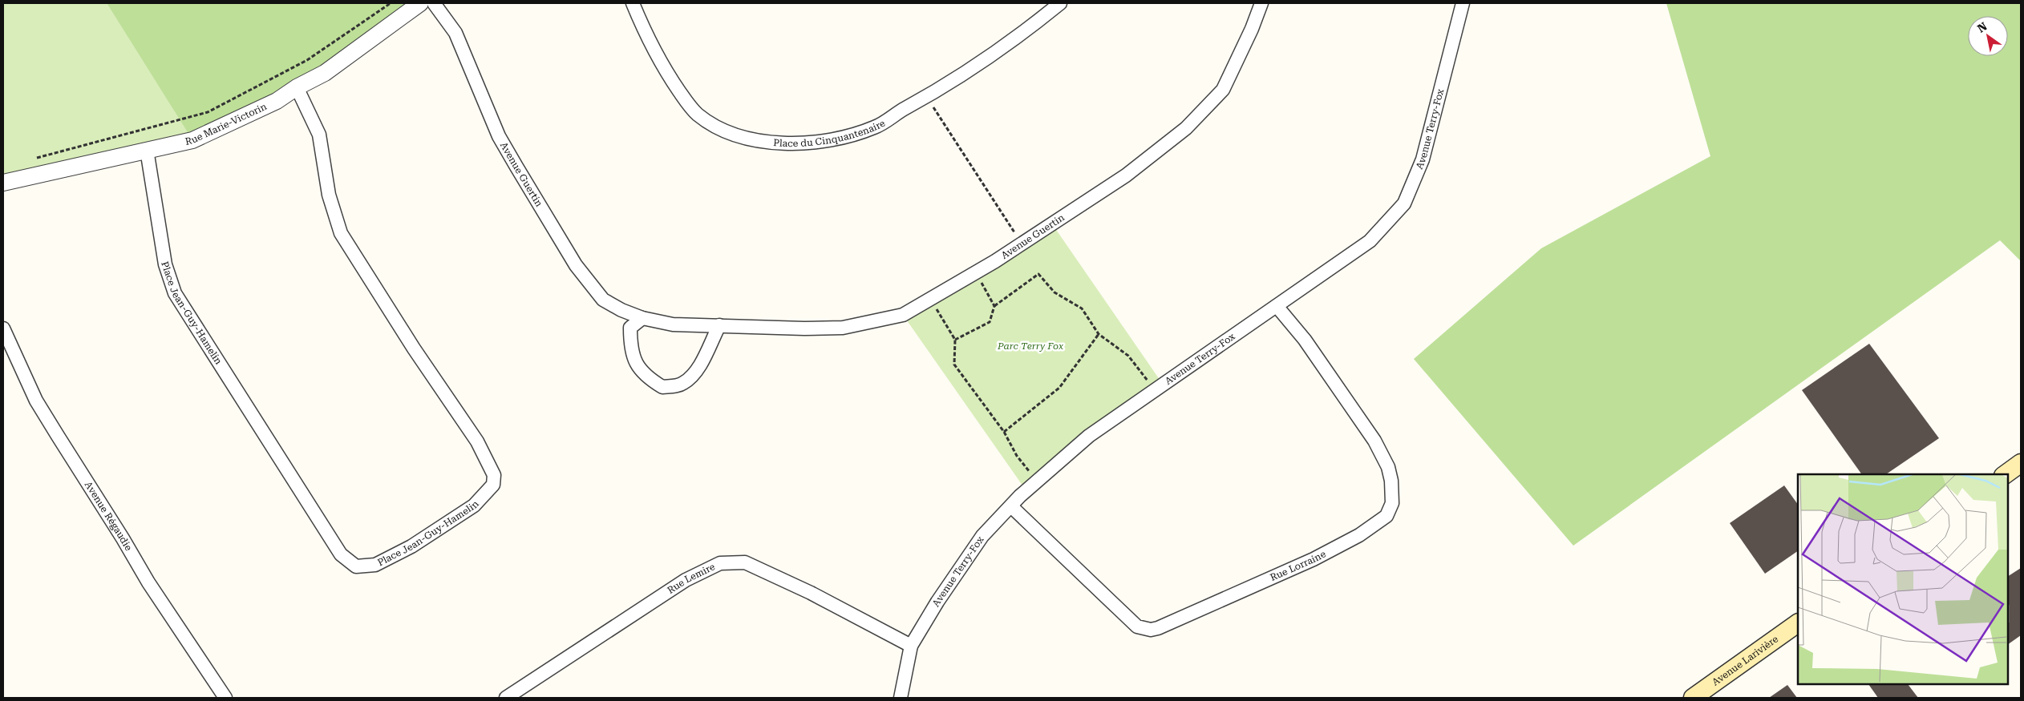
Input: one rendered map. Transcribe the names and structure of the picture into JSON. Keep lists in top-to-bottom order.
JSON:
{
  "streets": {
    "main road": ["Avenue Larivière"],
    "street": [
      "Rue Marie-Victorin",
      "Avenue Terry-Fox",
      "Place du Cinquantenaire",
      "Avenue Guertin",
      "Place Jean-Guy-Hamelin",
      "Avenue Régaudie",
      "Rue Lorraine",
      "Rue Lemire"
    ]
  },
  "crossings": [
    ["Rue Marie-Victorin", "Place Jean-Guy-Hamelin"],
    ["Avenue Terry-Fox", "Rue Lorraine"],
    ["Avenue Terry-Fox", "Rue Lemire"]
  ],
  "parks": ["Parc Terry Fox"],
  "north": "top left"
}
